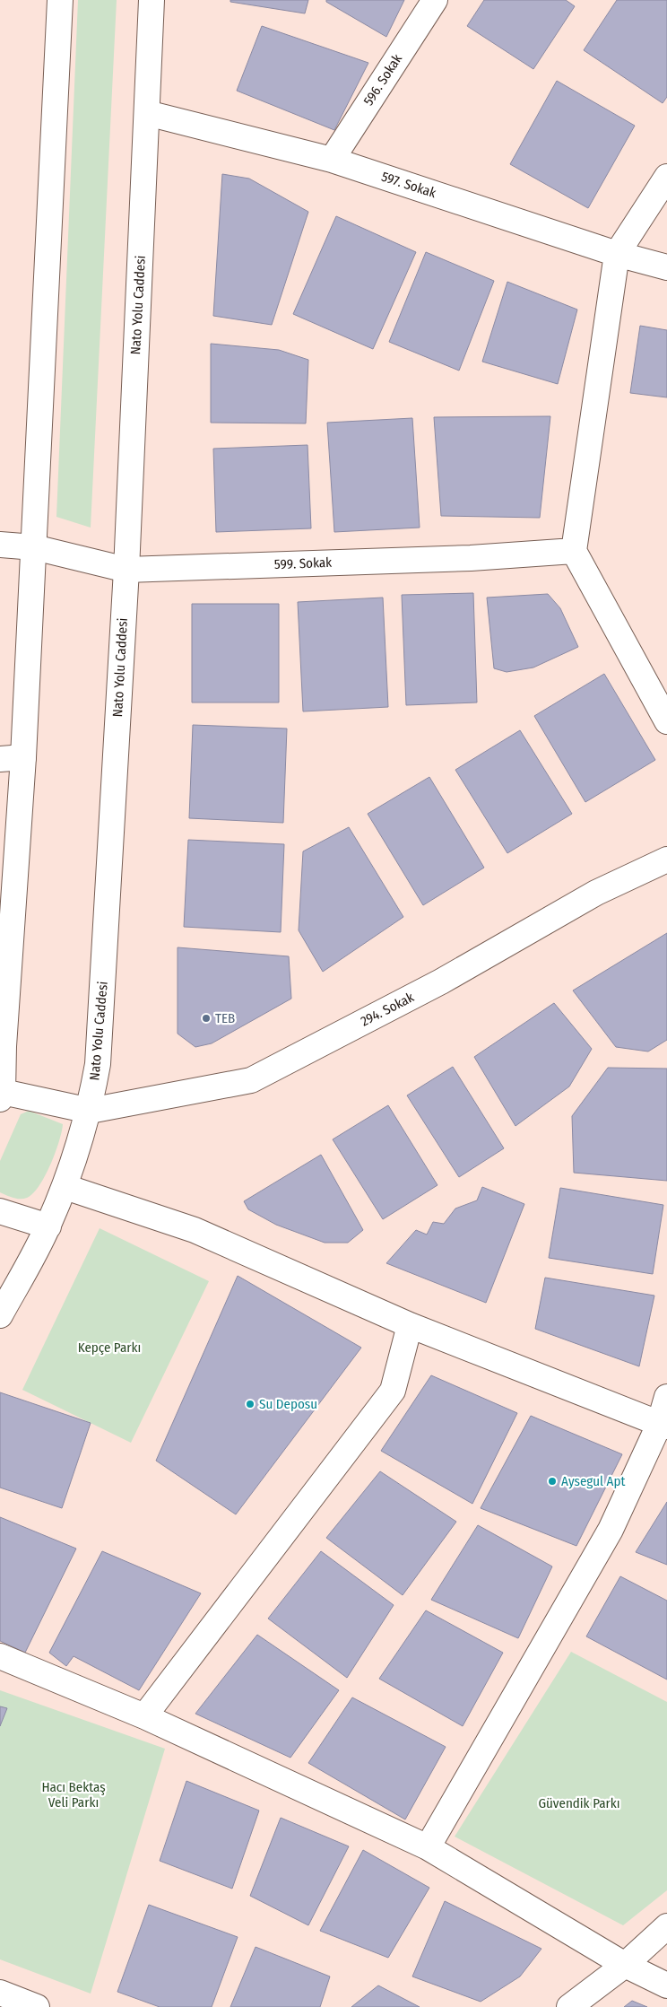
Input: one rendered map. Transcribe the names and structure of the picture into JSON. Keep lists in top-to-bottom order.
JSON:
{
  "streets": {
    "street": [
      "596. Sokak",
      "597. Sokak",
      "Nato Yolu Caddesi",
      "599. Sokak",
      "294. Sokak"
    ]
  },
  "crossings": [
    ["596. Sokak", "597. Sokak"],
    ["597. Sokak", "Nato Yolu Caddesi"],
    ["Nato Yolu Caddesi", "599. Sokak"],
    ["Nato Yolu Caddesi", "294. Sokak"]
  ],
  "parks": ["Kepçe Parkı", "Hacı Bektaş Veli Parkı", "Güvendik Parkı"],
  "places": ["TEB", "Su Deposu", "Aysegul Apt"]
}
